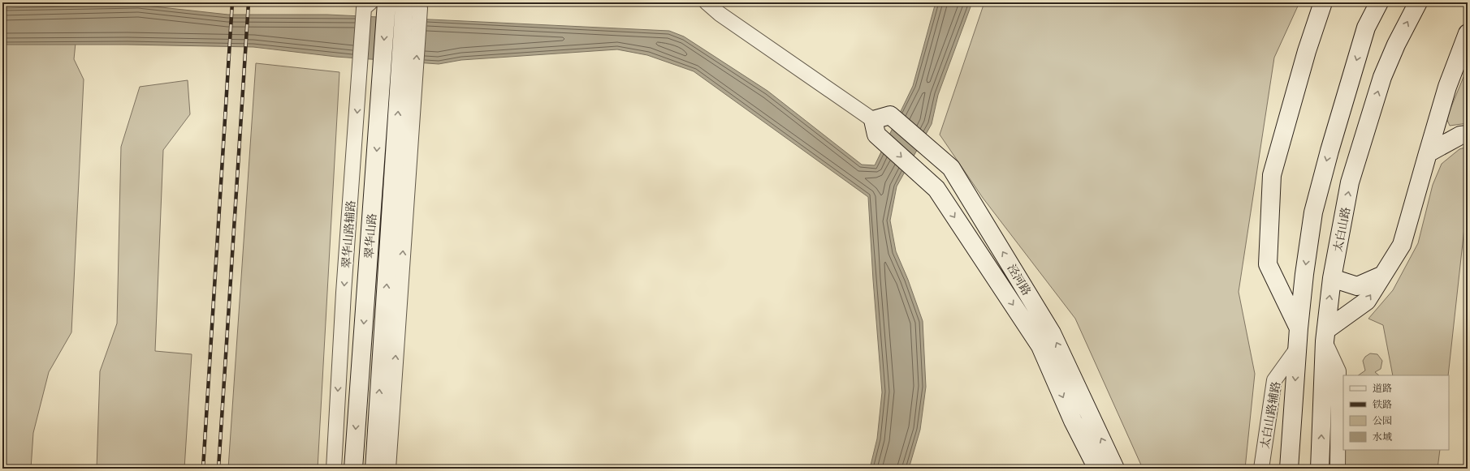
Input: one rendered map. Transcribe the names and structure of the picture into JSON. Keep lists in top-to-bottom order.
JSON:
{
  "streets": {
    "main road": ["太白山路", "翠华山路", "泾河路"],
    "street": ["翠华山路辅路", "太白山路辅路"]
  },
  "crossings": [
    ["翠华山路辅路", "翠华山路"]
  ],
  "legend": [
    "道路",
    "铁路",
    "公园",
    "水域"
  ]
}
